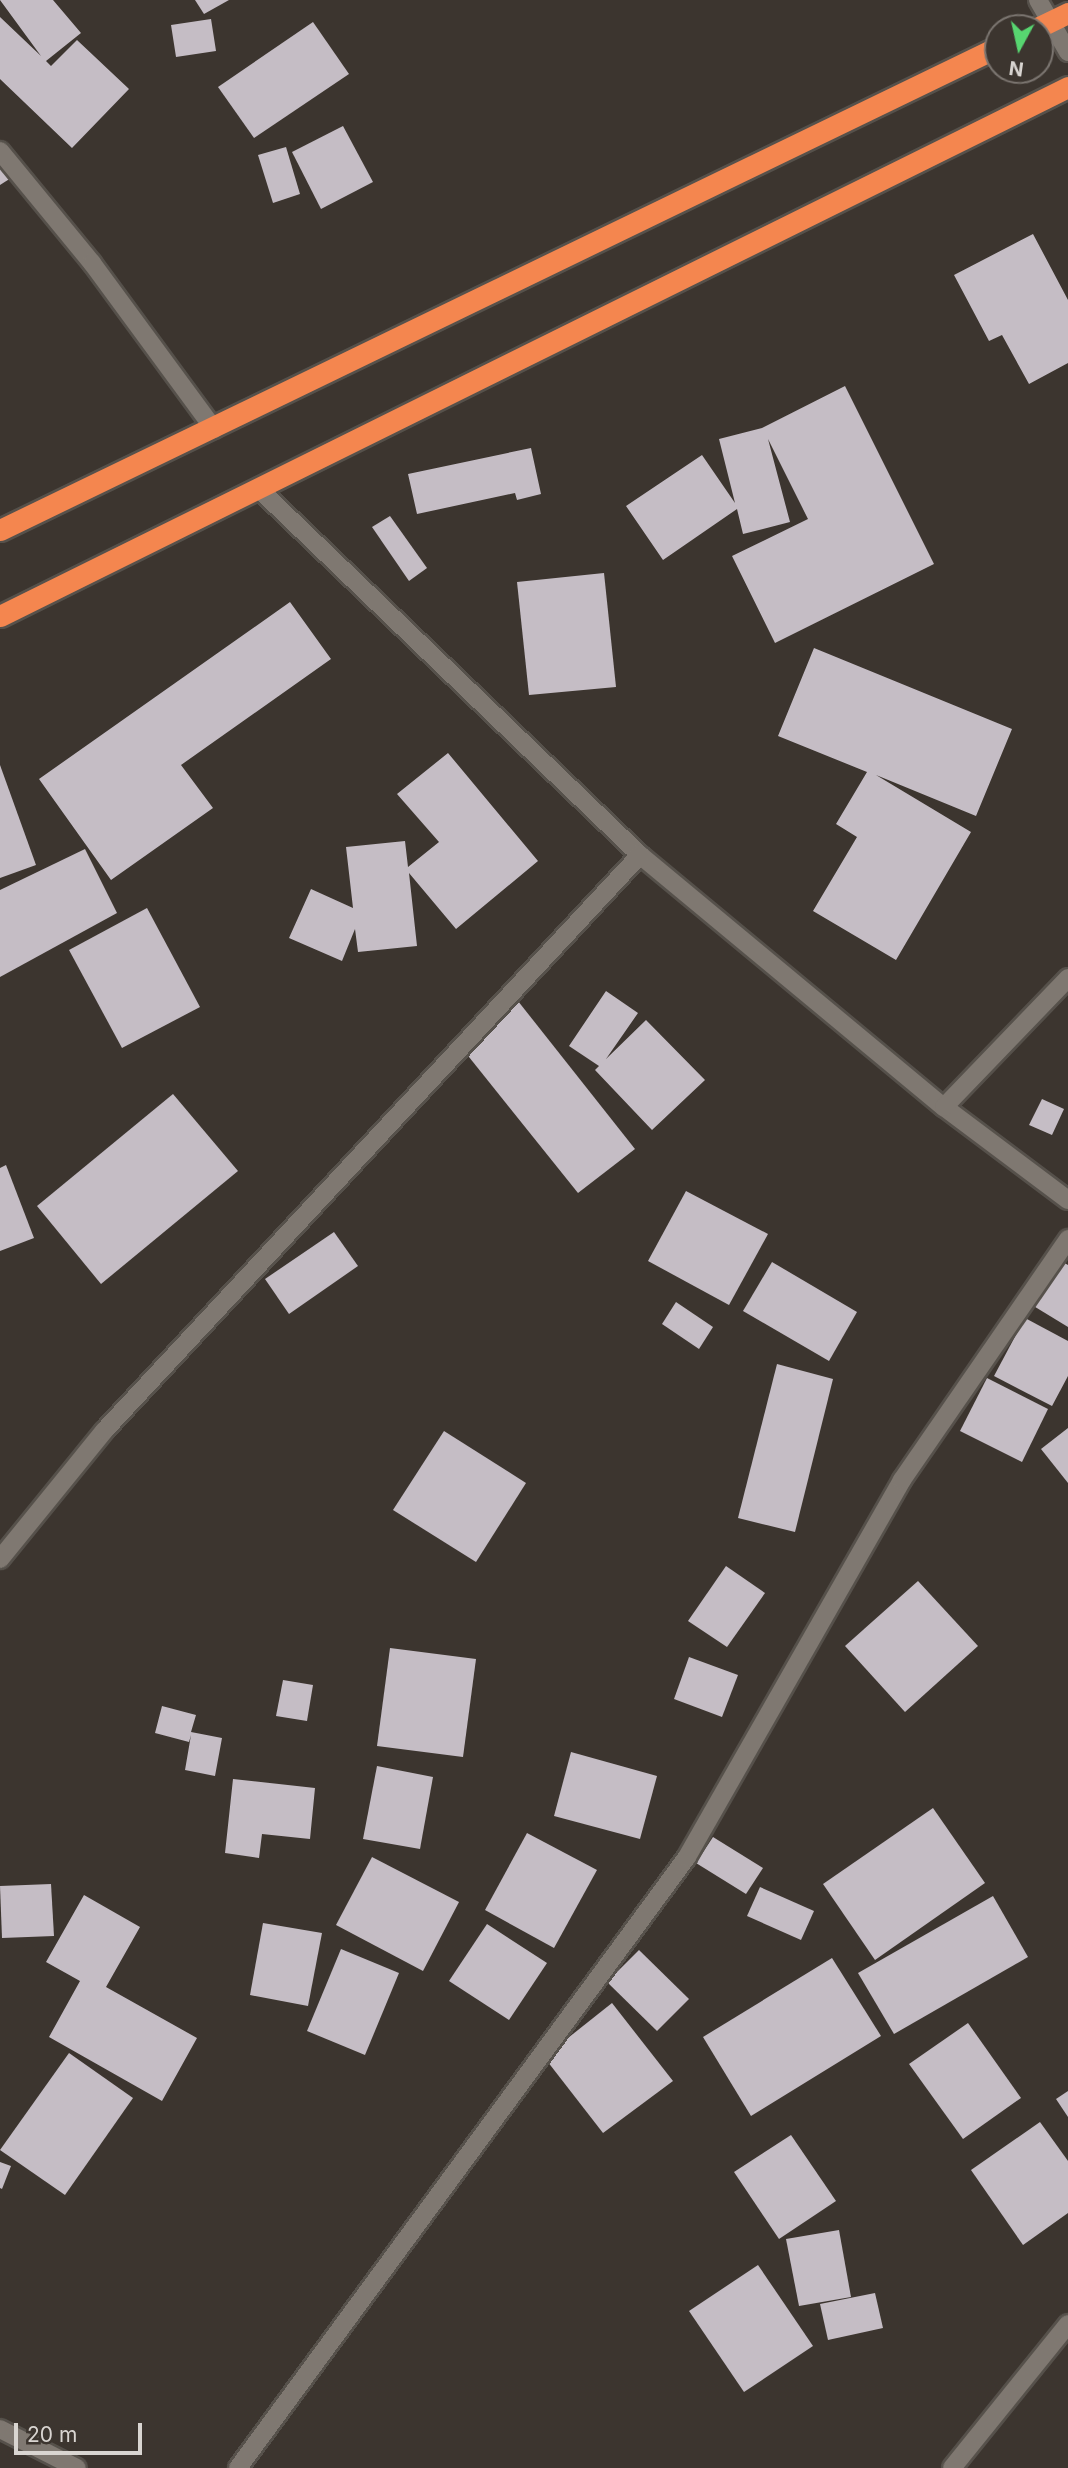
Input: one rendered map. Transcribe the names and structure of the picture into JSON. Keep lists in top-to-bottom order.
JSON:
{
  "scale_bar": "20 m",
  "north": "bottom"
}
